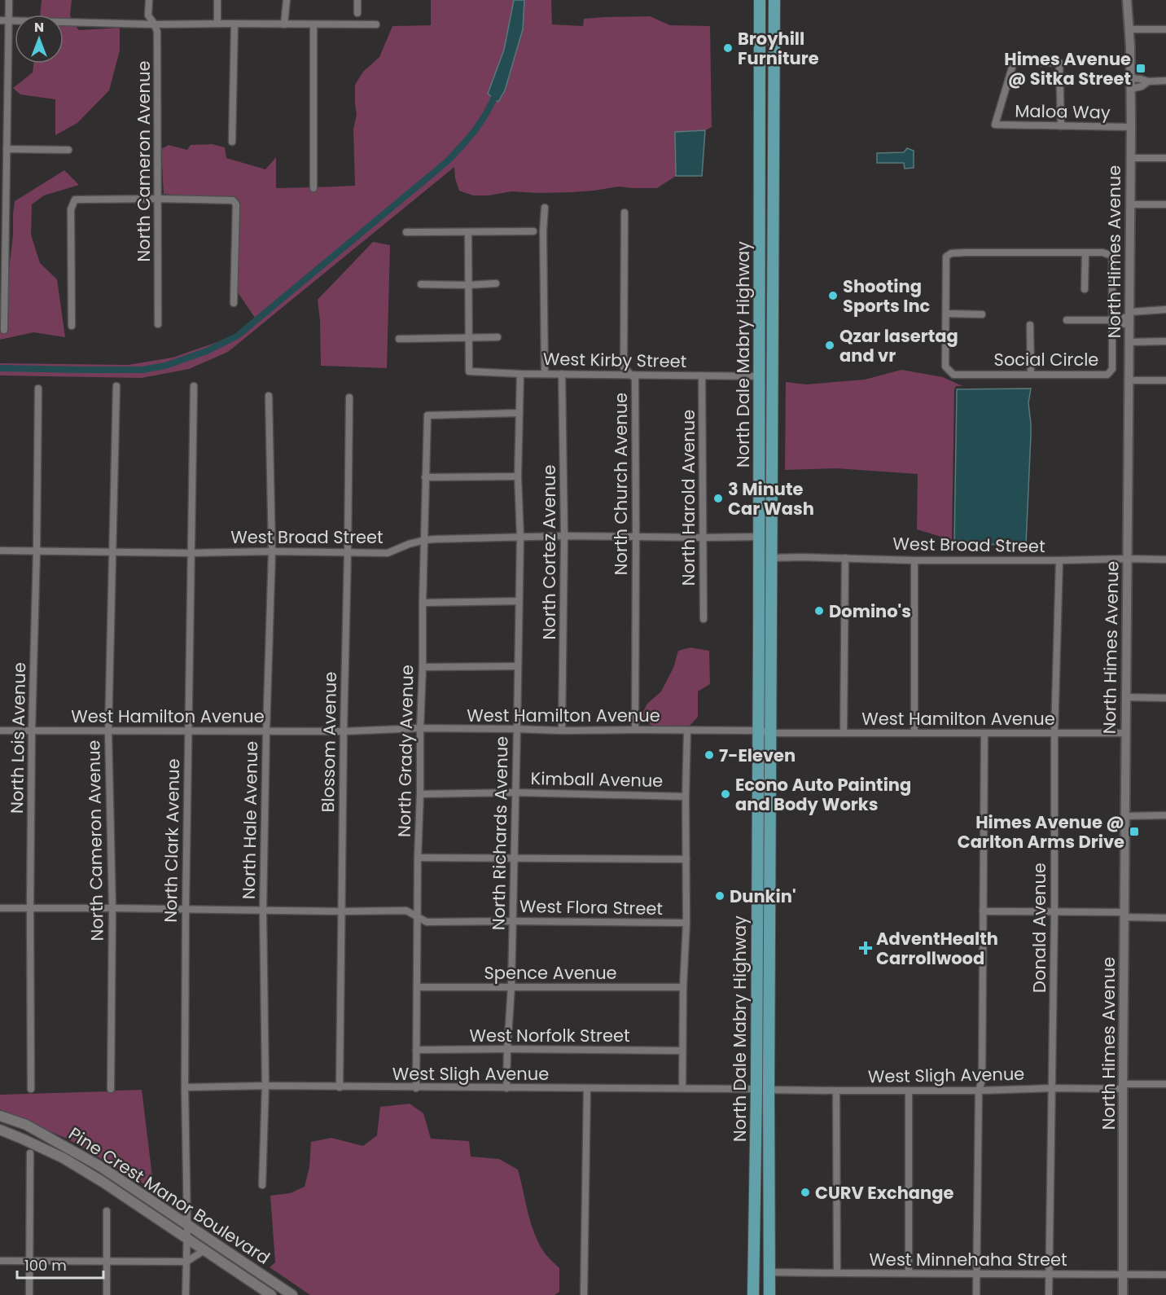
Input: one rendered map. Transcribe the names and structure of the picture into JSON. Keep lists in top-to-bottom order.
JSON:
{
  "streets": {
    "main road": ["North Dale Mabry Highway", "Pine Crest Manor Boulevard"],
    "street": [
      "Maloa Way",
      "North Cameron Avenue",
      "North Himes Avenue",
      "Social Circle",
      "West Kirby Street",
      "North Church Avenue",
      "North Harold Avenue",
      "West Broad Street",
      "North Cortez Avenue",
      "West Hamilton Avenue",
      "North Lois Avenue",
      "Blossom Avenue",
      "North Grady Avenue",
      "Kimball Avenue",
      "North Hale Avenue",
      "North Richards Avenue",
      "North Clark Avenue",
      "West Flora Street",
      "Donald Avenue",
      "Spence Avenue",
      "West Norfolk Street",
      "West Sligh Avenue",
      "West Minnehaha Street"
    ]
  },
  "crossings": [
    ["Maloa Way", "North Himes Avenue"],
    ["North Cameron Avenue", "West Broad Street"],
    ["North Cameron Avenue", "West Hamilton Avenue"],
    ["North Cameron Avenue", "West Flora Street"],
    ["North Himes Avenue", "West Broad Street"],
    ["North Himes Avenue", "West Hamilton Avenue"],
    ["North Himes Avenue", "West Sligh Avenue"],
    ["North Himes Avenue", "West Minnehaha Street"],
    ["North Dale Mabry Highway", "West Kirby Street"],
    ["North Dale Mabry Highway", "West Broad Street"],
    ["North Dale Mabry Highway", "West Hamilton Avenue"],
    ["North Dale Mabry Highway", "West Sligh Avenue"],
    ["North Dale Mabry Highway", "West Minnehaha Street"],
    ["West Kirby Street", "North Church Avenue"],
    ["West Kirby Street", "North Harold Avenue"],
    ["West Kirby Street", "North Cortez Avenue"],
    ["West Kirby Street", "North Richards Avenue"],
    ["North Church Avenue", "West Broad Street"],
    ["North Church Avenue", "West Hamilton Avenue"],
    ["North Harold Avenue", "West Broad Street"],
    ["West Broad Street", "North Cortez Avenue"],
    ["West Broad Street", "North Lois Avenue"],
    ["West Broad Street", "Blossom Avenue"],
    ["West Broad Street", "North Grady Avenue"],
    ["West Broad Street", "North Hale Avenue"],
    ["West Broad Street", "North Richards Avenue"],
    ["West Broad Street", "North Clark Avenue"],
    ["West Broad Street", "Donald Avenue"],
    ["North Cortez Avenue", "West Hamilton Avenue"],
    ["West Hamilton Avenue", "North Lois Avenue"],
    ["West Hamilton Avenue", "Blossom Avenue"],
    ["West Hamilton Avenue", "North Grady Avenue"],
    ["West Hamilton Avenue", "North Hale Avenue"],
    ["West Hamilton Avenue", "North Richards Avenue"],
    ["West Hamilton Avenue", "North Clark Avenue"],
    ["West Hamilton Avenue", "Donald Avenue"],
    ["North Lois Avenue", "West Flora Street"],
    ["Blossom Avenue", "West Flora Street"],
    ["Blossom Avenue", "West Sligh Avenue"],
    ["North Grady Avenue", "Kimball Avenue"],
    ["North Grady Avenue", "North Richards Avenue"],
    ["North Grady Avenue", "West Flora Street"],
    ["North Grady Avenue", "Spence Avenue"],
    ["North Grady Avenue", "West Norfolk Street"],
    ["North Grady Avenue", "West Sligh Avenue"],
    ["Kimball Avenue", "North Richards Avenue"],
    ["North Hale Avenue", "West Flora Street"],
    ["North Hale Avenue", "West Sligh Avenue"],
    ["North Richards Avenue", "West Flora Street"],
    ["North Richards Avenue", "Spence Avenue"],
    ["North Richards Avenue", "West Norfolk Street"],
    ["North Richards Avenue", "West Sligh Avenue"],
    ["North Clark Avenue", "West Flora Street"],
    ["North Clark Avenue", "West Sligh Avenue"],
    ["North Clark Avenue", "Pine Crest Manor Boulevard"],
    ["Donald Avenue", "West Sligh Avenue"],
    ["Donald Avenue", "West Minnehaha Street"]
  ],
  "places": {
    "other": [
      "Broyhill Furniture",
      "Shooting Sports Inc",
      "Qzar lasertag and vr",
      "3 Minute Car Wash",
      "Domino's",
      "7-Eleven",
      "Econo Auto Painting and Body Works",
      "Dunkin'",
      "CURV Exchange"
    ],
    "transit": ["Himes Avenue @ Sitka Street", "Himes Avenue @ Carlton Arms Drive"],
    "health": ["AdventHealth Carrollwood"]
  },
  "scale_bar": "100 m",
  "north": "top"
}
